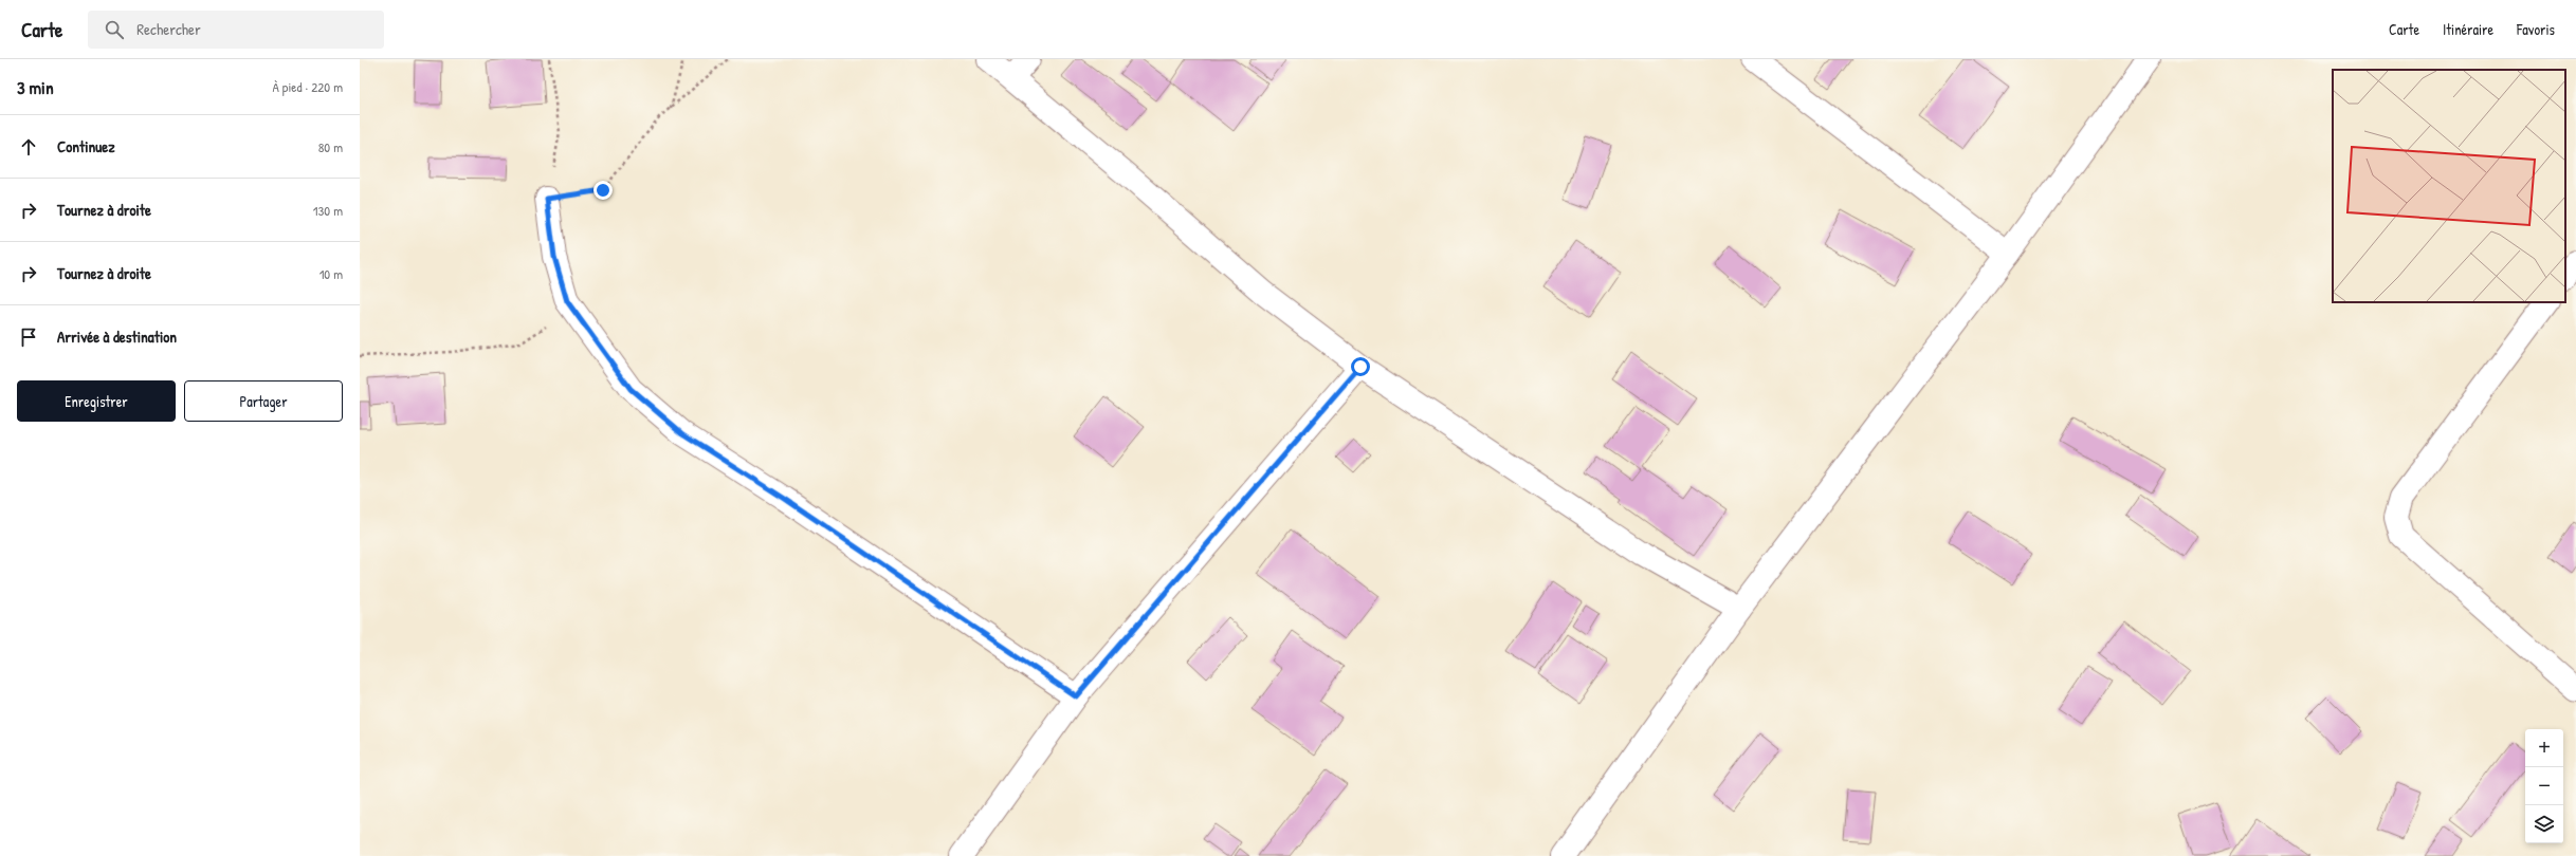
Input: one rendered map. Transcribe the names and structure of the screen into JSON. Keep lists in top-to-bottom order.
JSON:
{
  "page": {
    "header": "Carte",
    "search": "Rechercher",
    "nav": ["Carte", "Itinéraire", "Favoris"],
    "heading": ["3 min", "À pied · 220 m"],
    "list": [
      ["Continuez", "80 m"],
      ["Tournez à droite", "130 m"],
      ["Tournez à droite", "10 m"],
      "Arrivée à destination"
    ],
    "buttons": ["Enregistrer", "Partager"],
    "map_buttons": ["+", "−"]
  }
}
